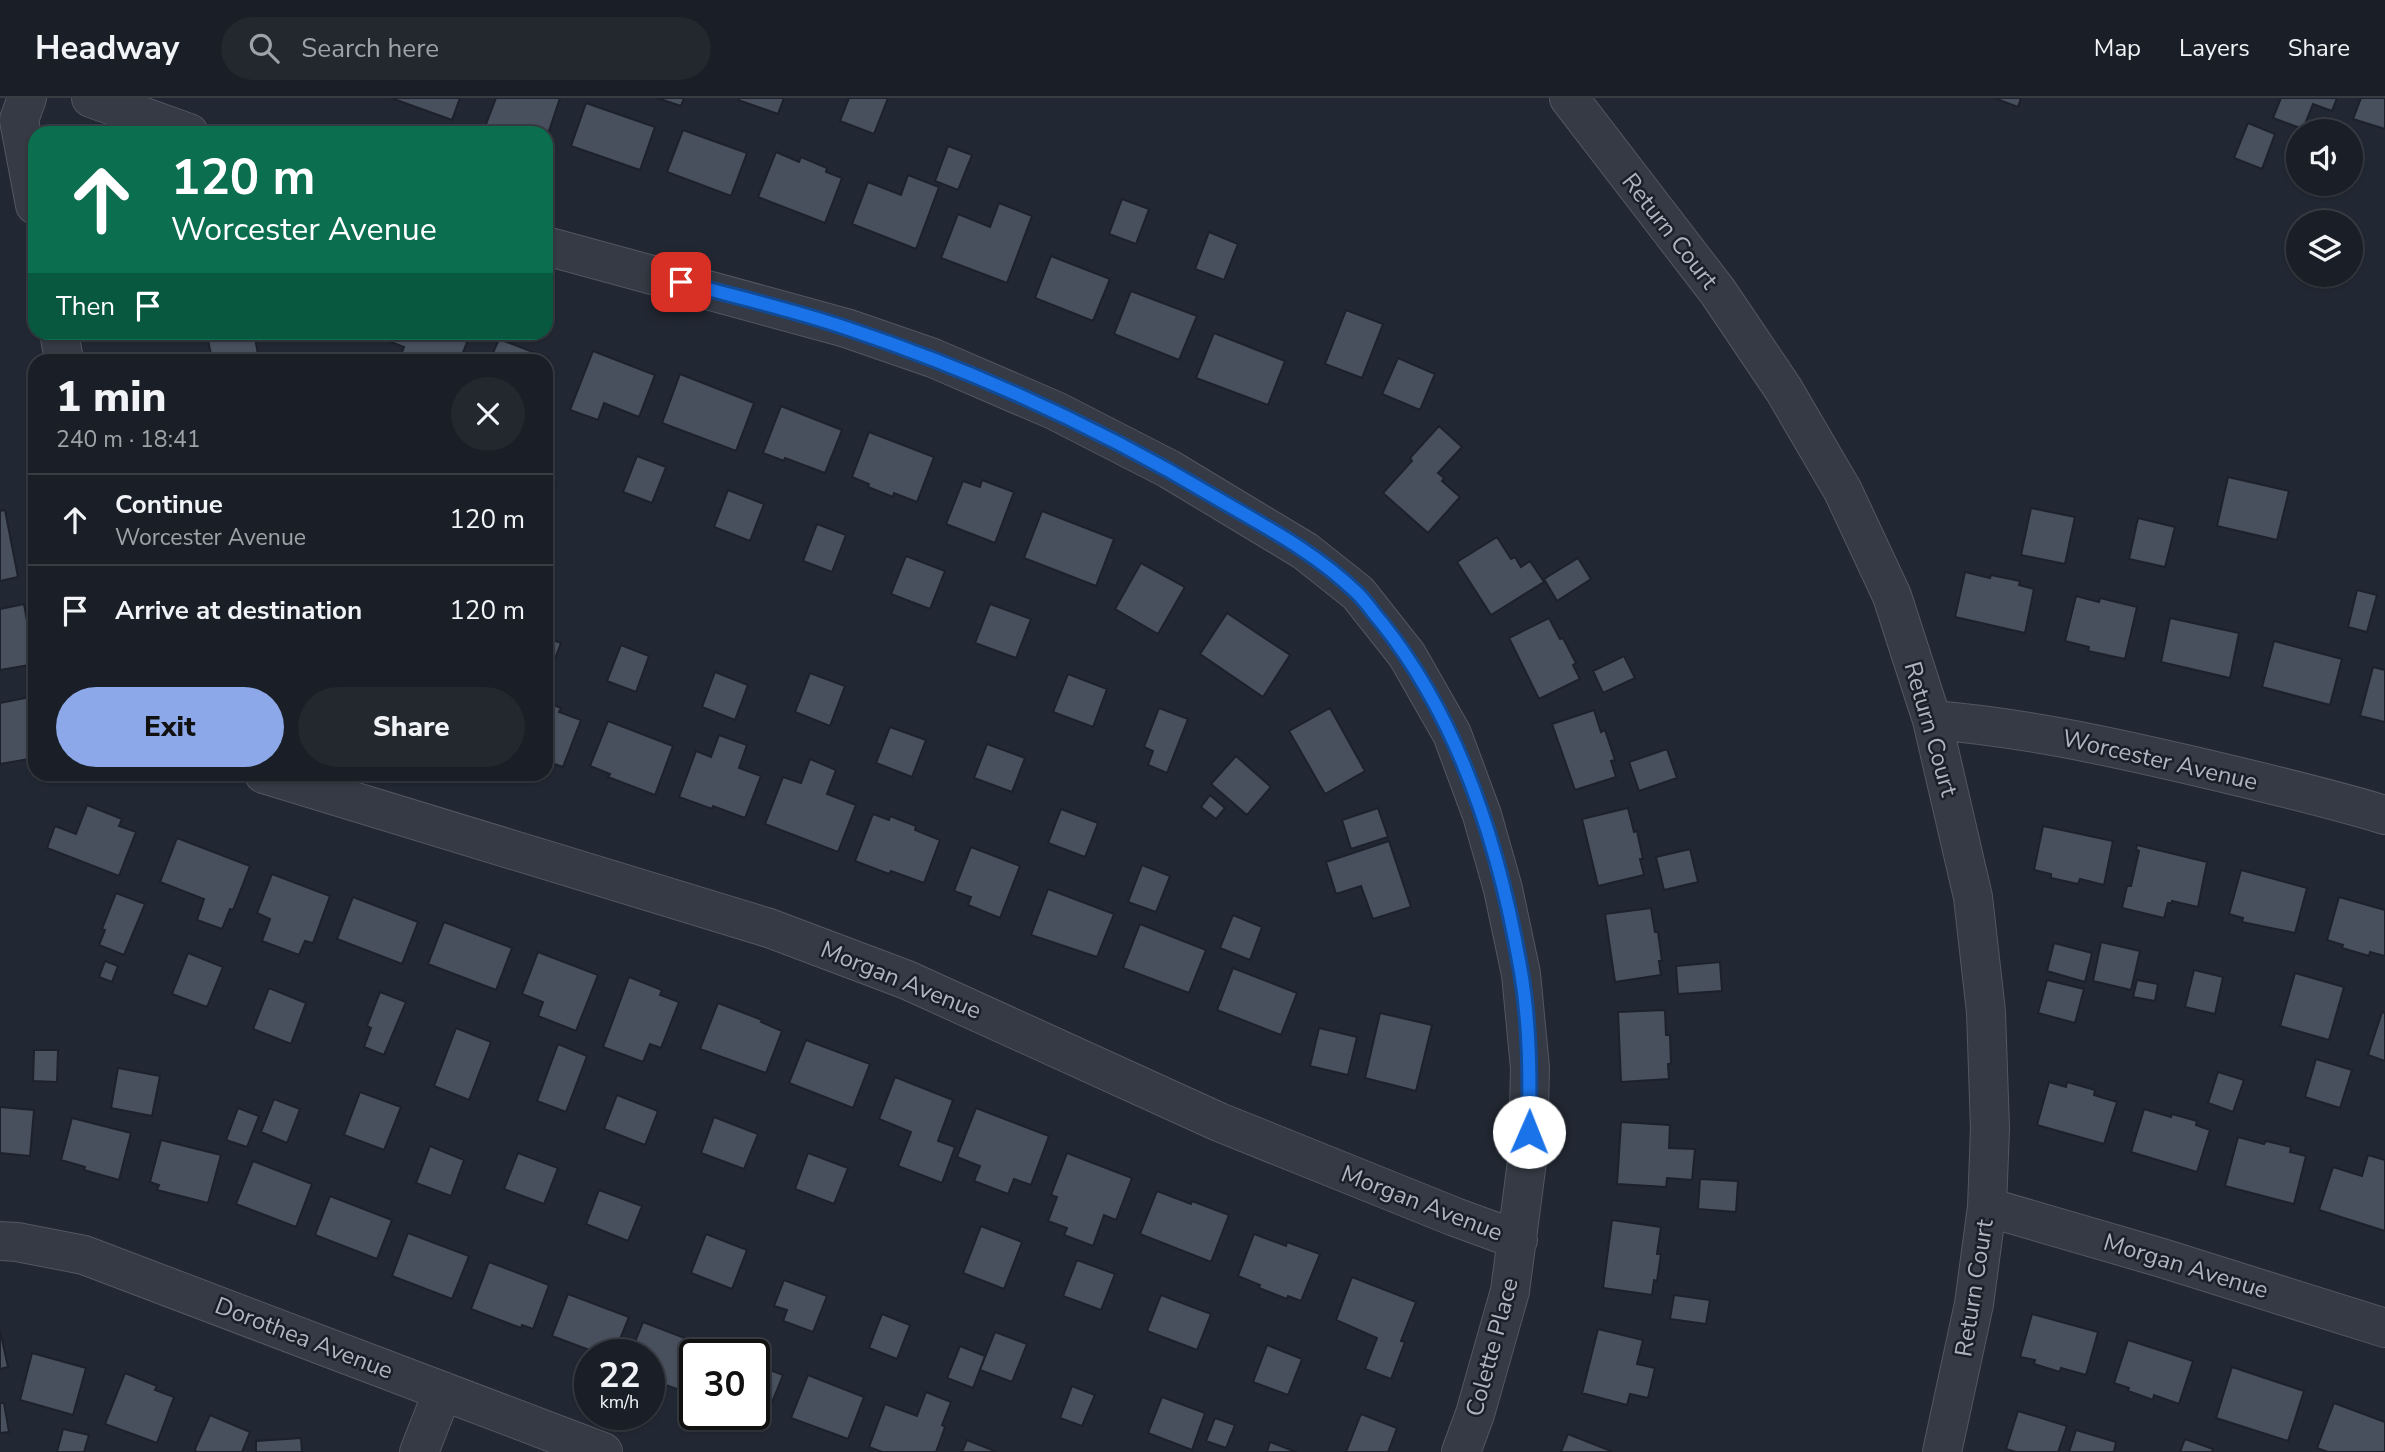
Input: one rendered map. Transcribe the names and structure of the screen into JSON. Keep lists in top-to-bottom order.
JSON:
{
  "streets": {
    "street": [
      "Return Court",
      "Worcester Avenue",
      "Morgan Avenue",
      "Dorothea Avenue",
      "Colette Place"
    ]
  },
  "crossings": [
    ["Return Court", "Worcester Avenue"],
    ["Return Court", "Morgan Avenue"],
    ["Morgan Avenue", "Colette Place"]
  ],
  "page": {
    "header": "Headway",
    "search": "Search here",
    "nav": ["Map", "Layers", "Share"],
    "turn": ["120 m", "Worcester Avenue"],
    "then": "Then",
    "heading": ["1 min", "240 m · 18:41"],
    "list": [
      {
        "name": "Continue",
        "note": "Worcester Avenue",
        "value": "120 m"
      },
      {
        "name": "Arrive at destination",
        "value": "120 m"
      }
    ],
    "buttons": ["Exit", "Share"],
    "speed": "22 km/h",
    "limit": "30"
  }
}
